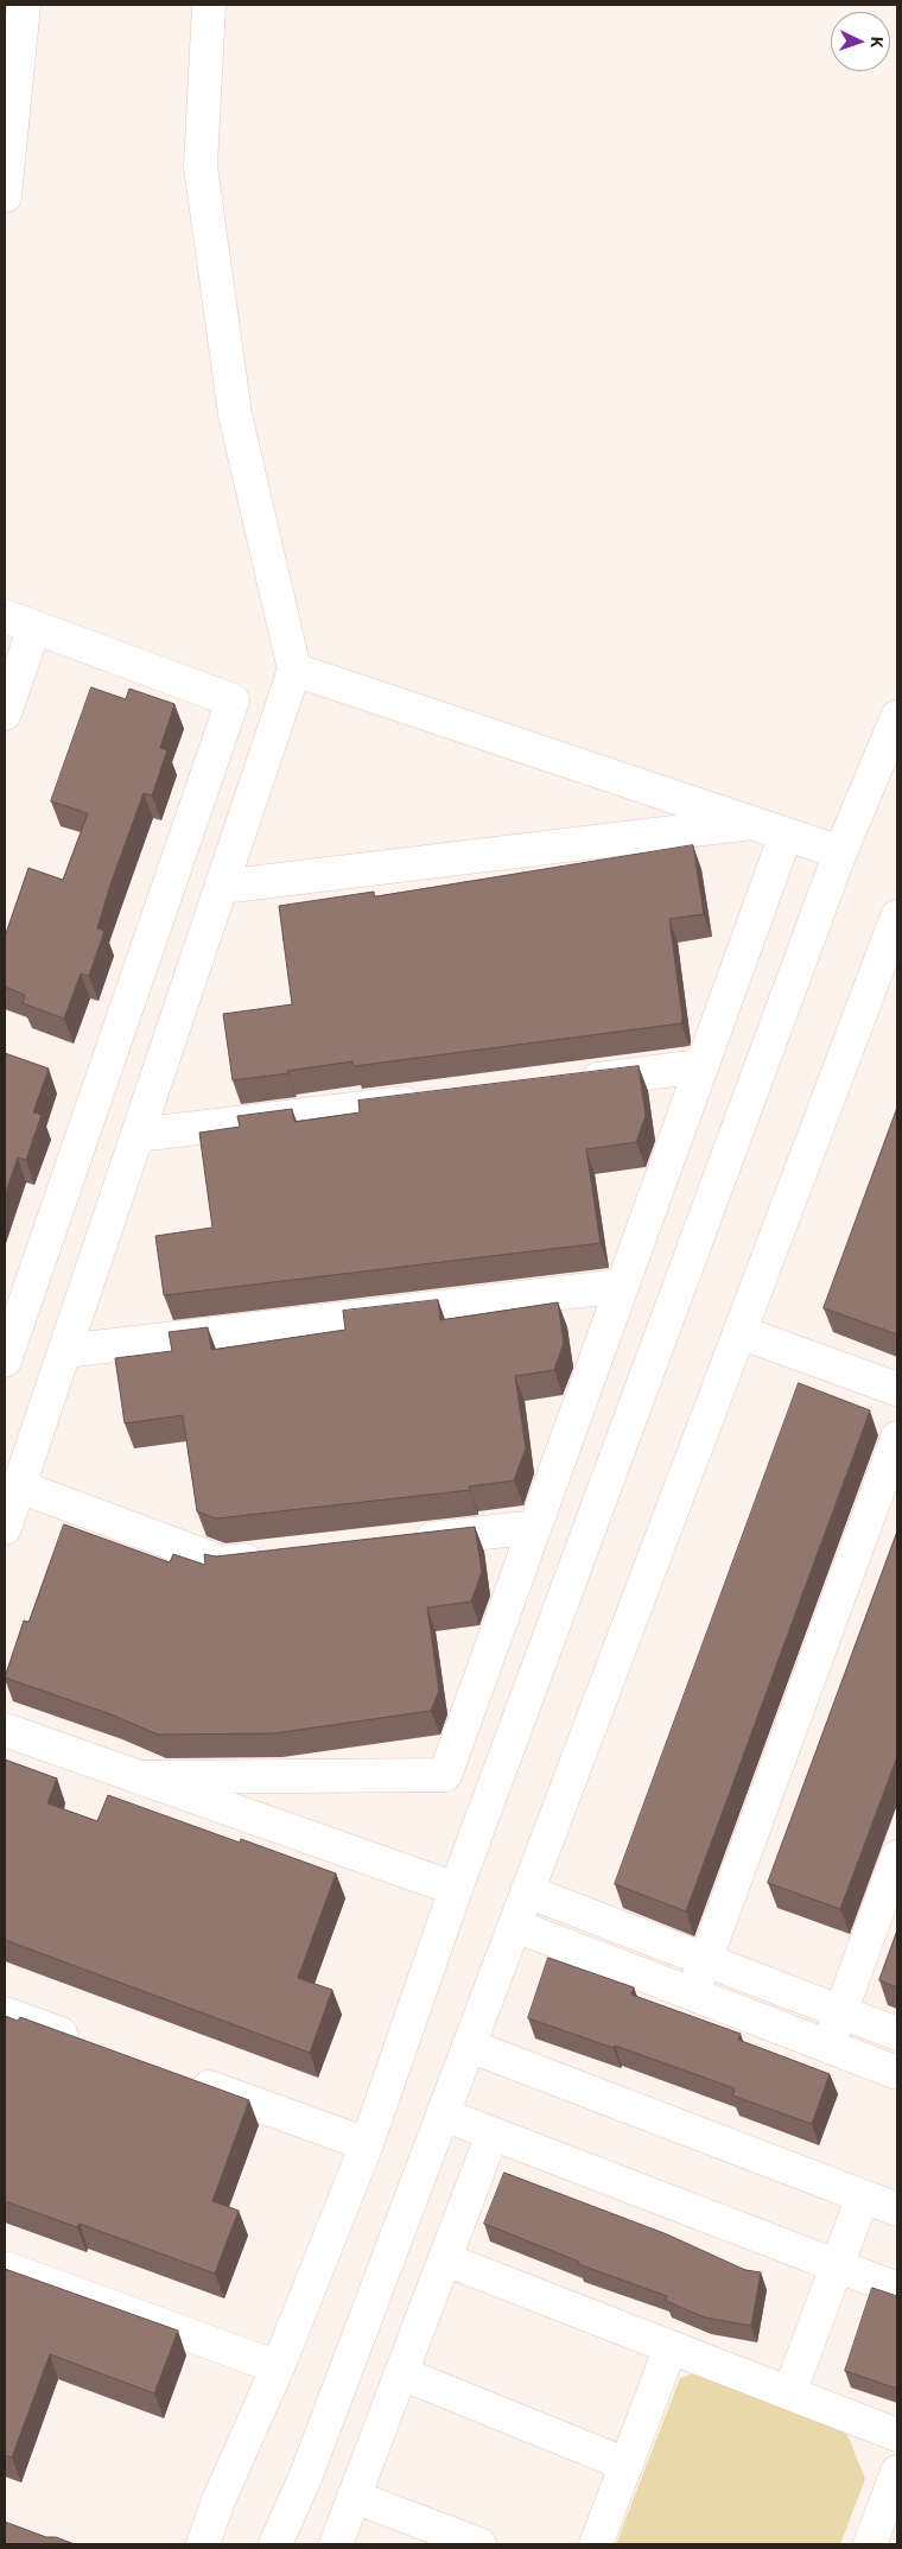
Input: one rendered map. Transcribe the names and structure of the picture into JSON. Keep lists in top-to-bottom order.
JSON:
{
  "north": "right"
}
